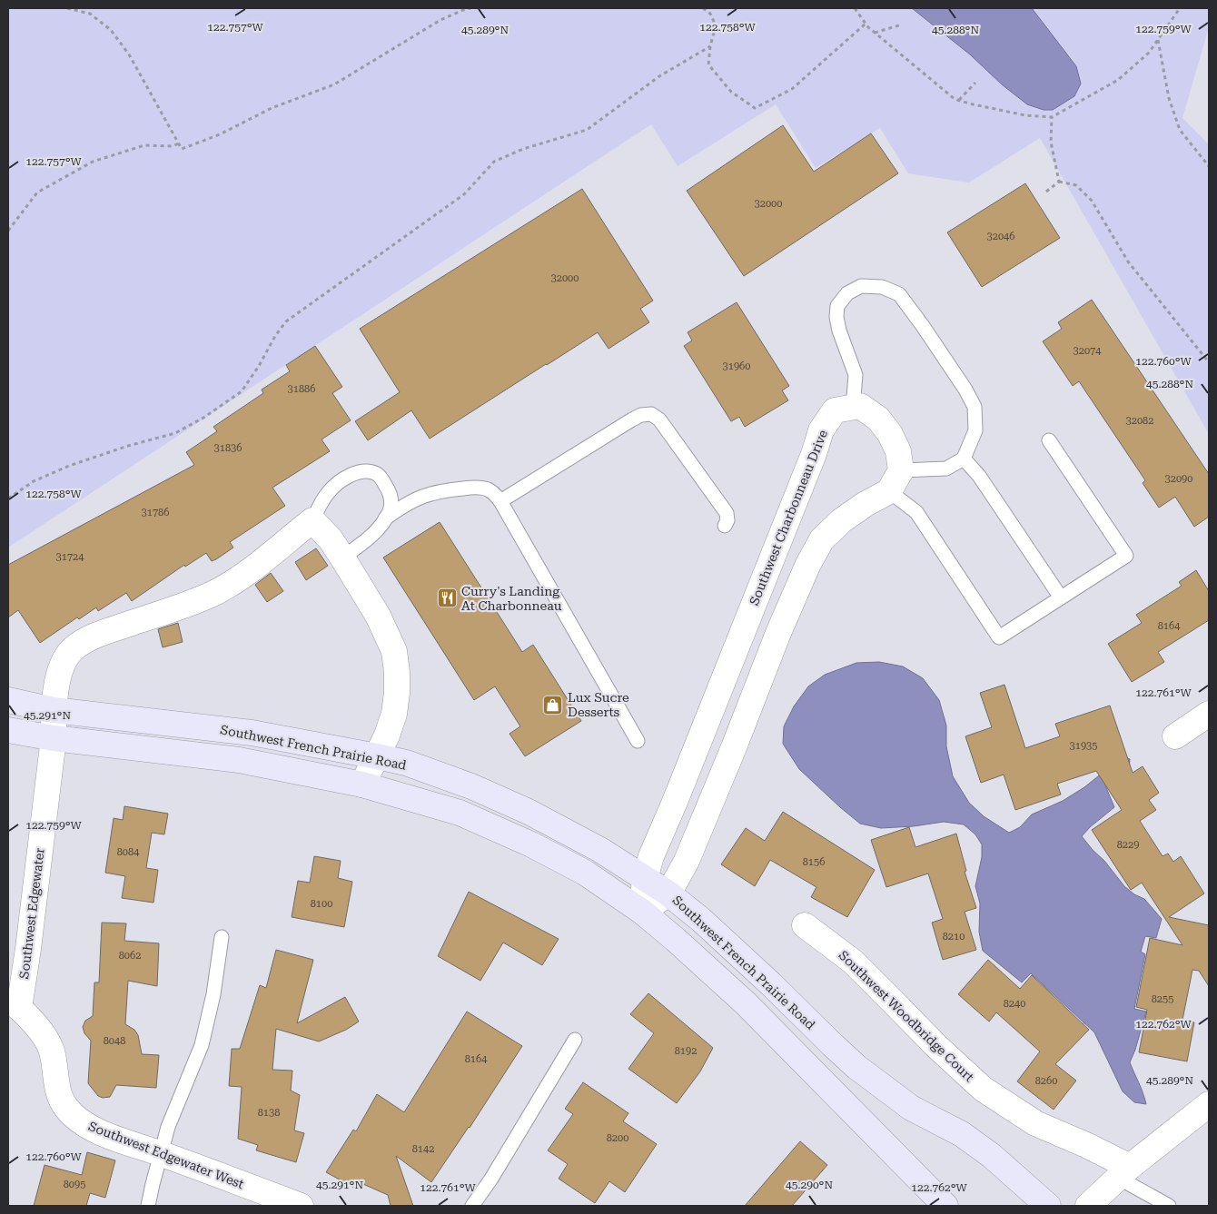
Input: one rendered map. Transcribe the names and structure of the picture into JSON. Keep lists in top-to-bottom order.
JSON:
{
  "streets": {
    "street": [
      "Southwest Charbonneau Drive",
      "Southwest French Prairie Road",
      "Southwest Edgewater",
      "Southwest Woodbridge Court",
      "Southwest Edgewater West"
    ]
  },
  "crossings": [
    ["Southwest Charbonneau Drive", "Southwest French Prairie Road"],
    ["Southwest French Prairie Road", "Southwest Edgewater"],
    ["Southwest Edgewater", "Southwest Edgewater West"]
  ],
  "places": {
    "restaurant": ["Curry's Landing At Charbonneau"],
    "shop": ["Lux Sucre Desserts"]
  },
  "house_numbers": [
    "32000",
    "32046",
    "32000",
    "32074",
    "31960",
    "31886",
    "32082",
    "31836",
    "32090",
    "31786",
    "31724",
    "8164",
    "31935",
    "8229",
    "8084",
    "8156",
    "8100",
    "8210",
    "8062",
    "8255",
    "8240",
    "8048",
    "8192",
    "8164",
    "8260",
    "8138",
    "8200",
    "8142",
    "8095"
  ],
  "coordinates": [
    "122.757°W",
    "122.758°W",
    "122.759°W",
    "45.289°N",
    "45.288°N",
    "122.760°W",
    "122.761°W",
    "45.291°N",
    "122.762°W",
    "45.290°N"
  ]
}
